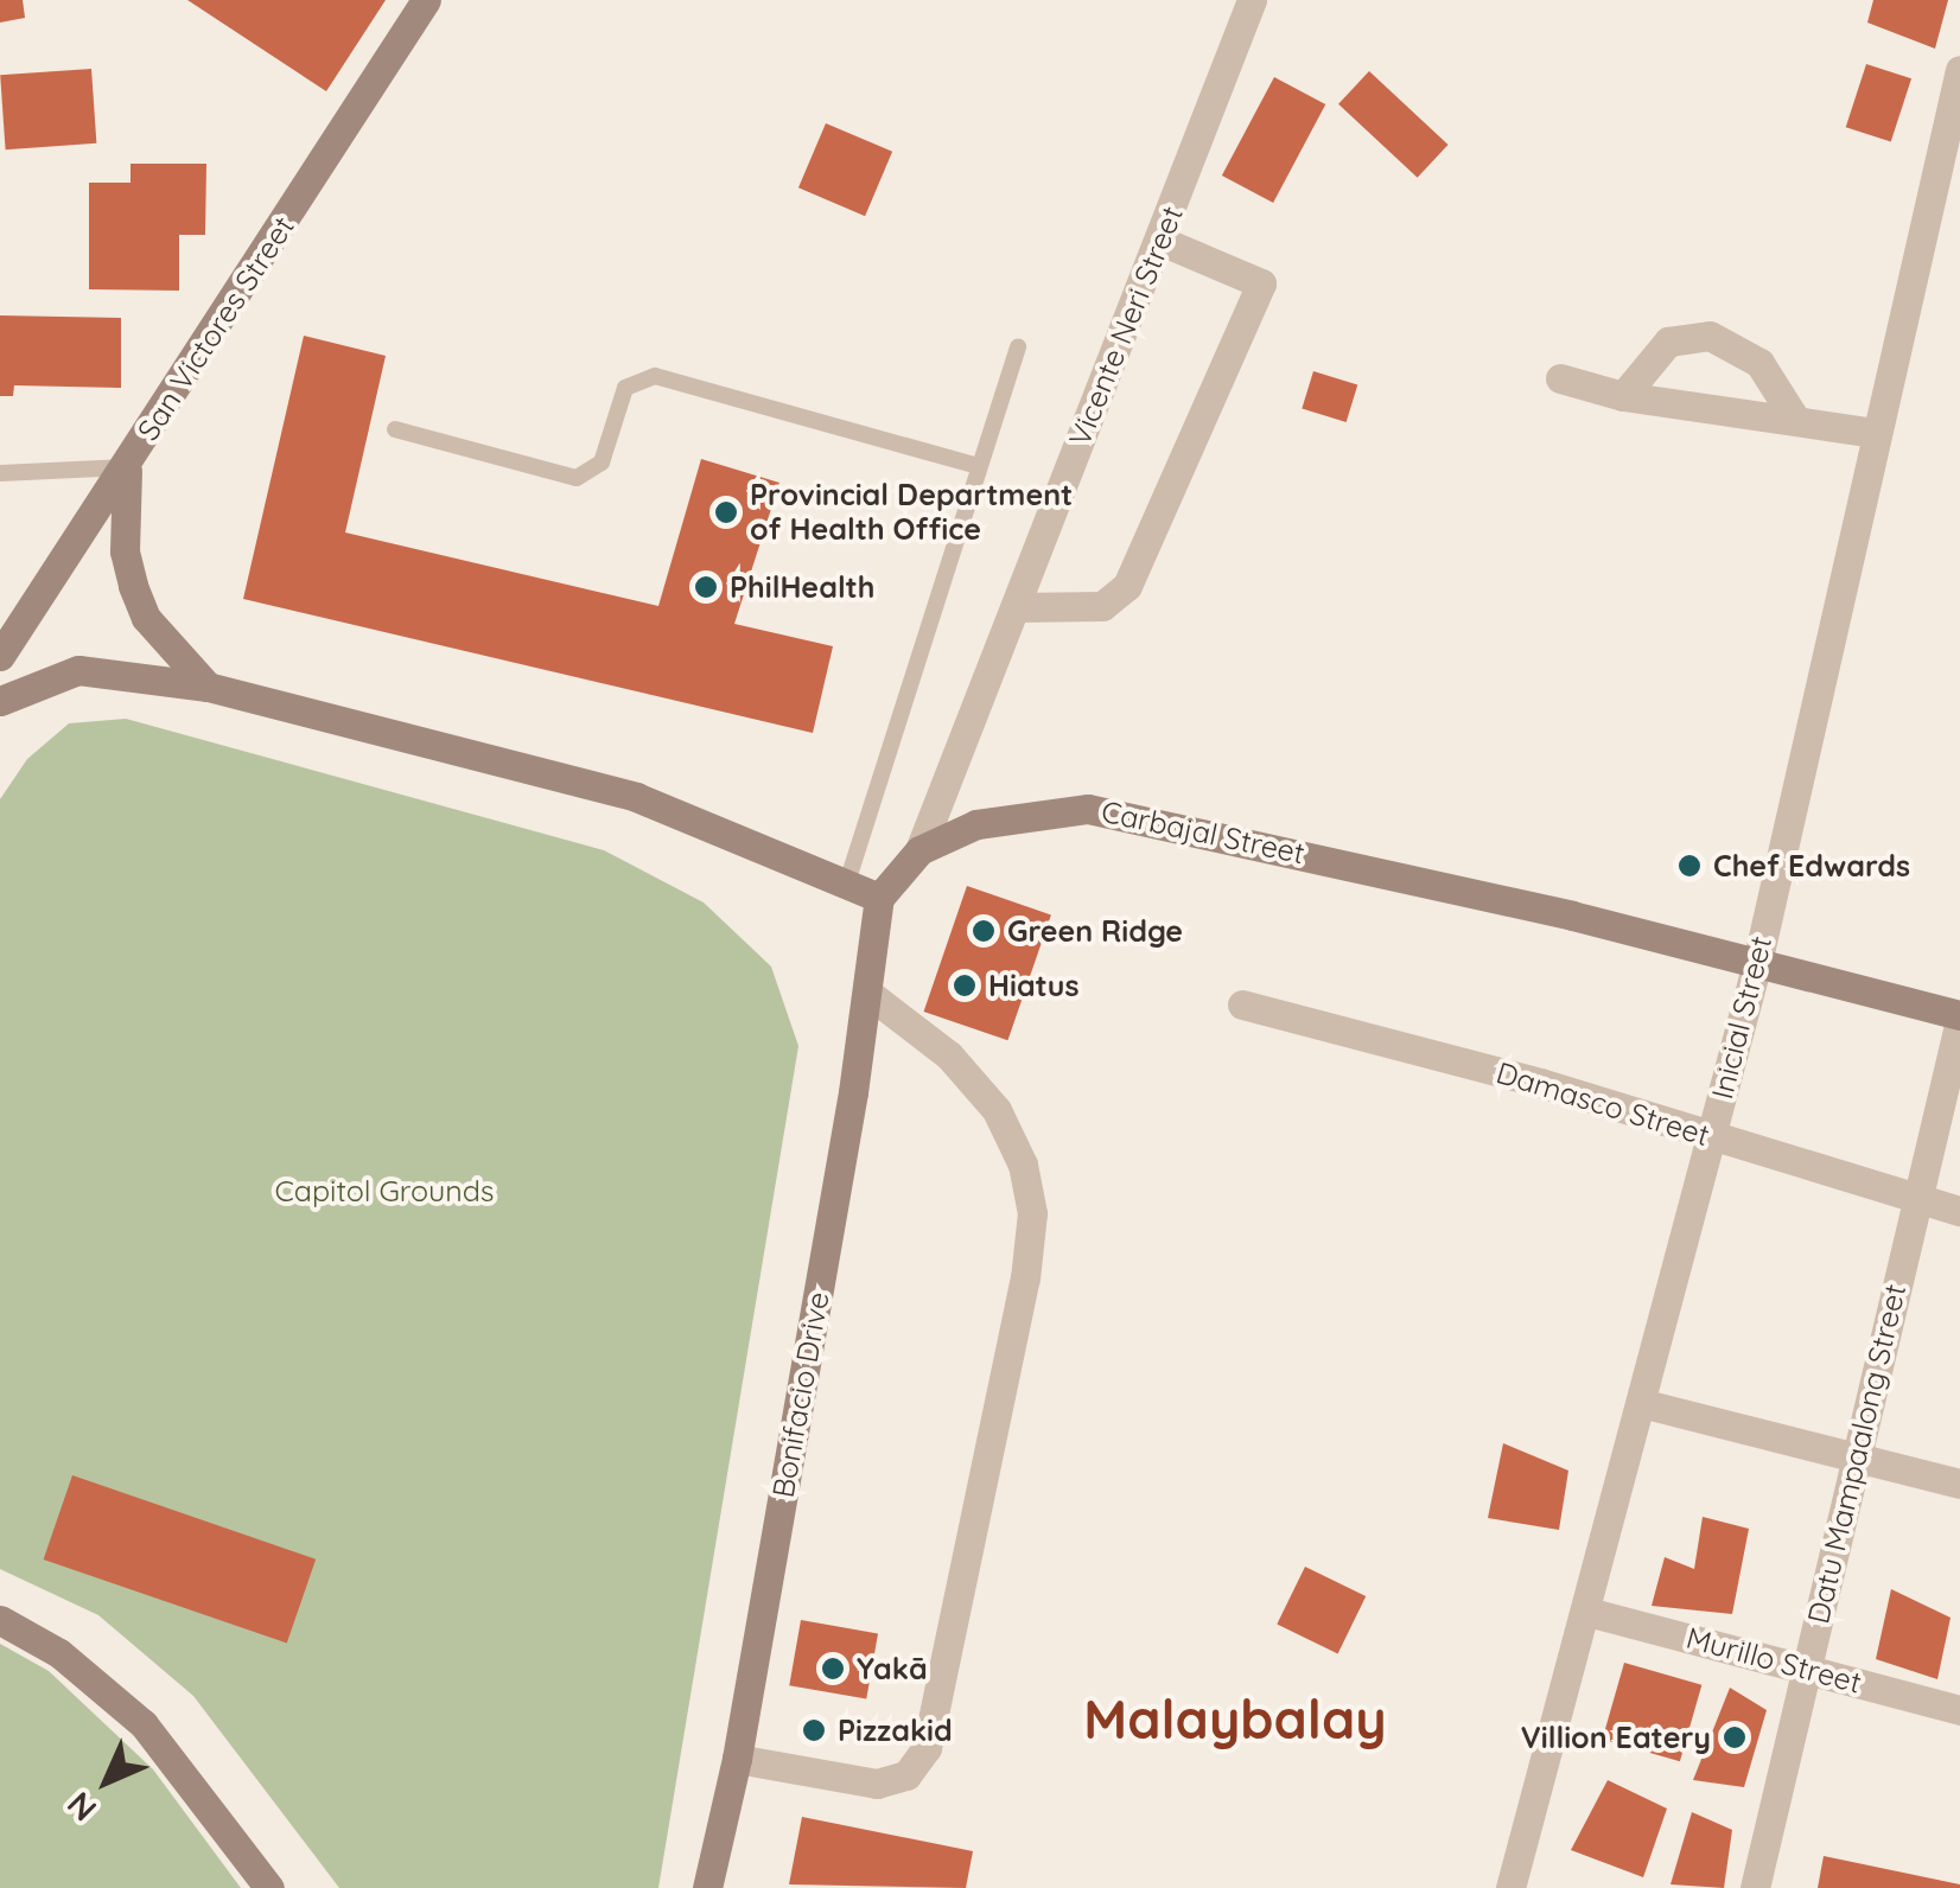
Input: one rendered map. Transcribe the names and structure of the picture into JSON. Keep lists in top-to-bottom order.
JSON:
{
  "streets": {
    "main road": ["San Victores Street", "Carbajal Street", "Bonifacio Drive"],
    "street": [
      "Vicente Neri Street",
      "Inicial Street",
      "Damasco Street",
      "Datu Mampaalong Street",
      "Murillo Street"
    ]
  },
  "crossings": [
    ["Vicente Neri Street", "Carbajal Street"],
    ["Carbajal Street", "Inicial Street"],
    ["Carbajal Street", "Bonifacio Drive"],
    ["Carbajal Street", "Datu Mampaalong Street"],
    ["Inicial Street", "Damasco Street"],
    ["Inicial Street", "Murillo Street"],
    ["Damasco Street", "Datu Mampaalong Street"],
    ["Datu Mampaalong Street", "Murillo Street"]
  ],
  "districts": ["Malaybalay"],
  "parks": ["Capitol Grounds"],
  "places": [
    "Provincial Department of Health Office",
    "PhilHealth",
    "Chef Edwards",
    "Green Ridge",
    "Hiatus",
    "Yakā",
    "Pizzakid",
    "Villion Eatery"
  ],
  "north": "bottom left"
}
